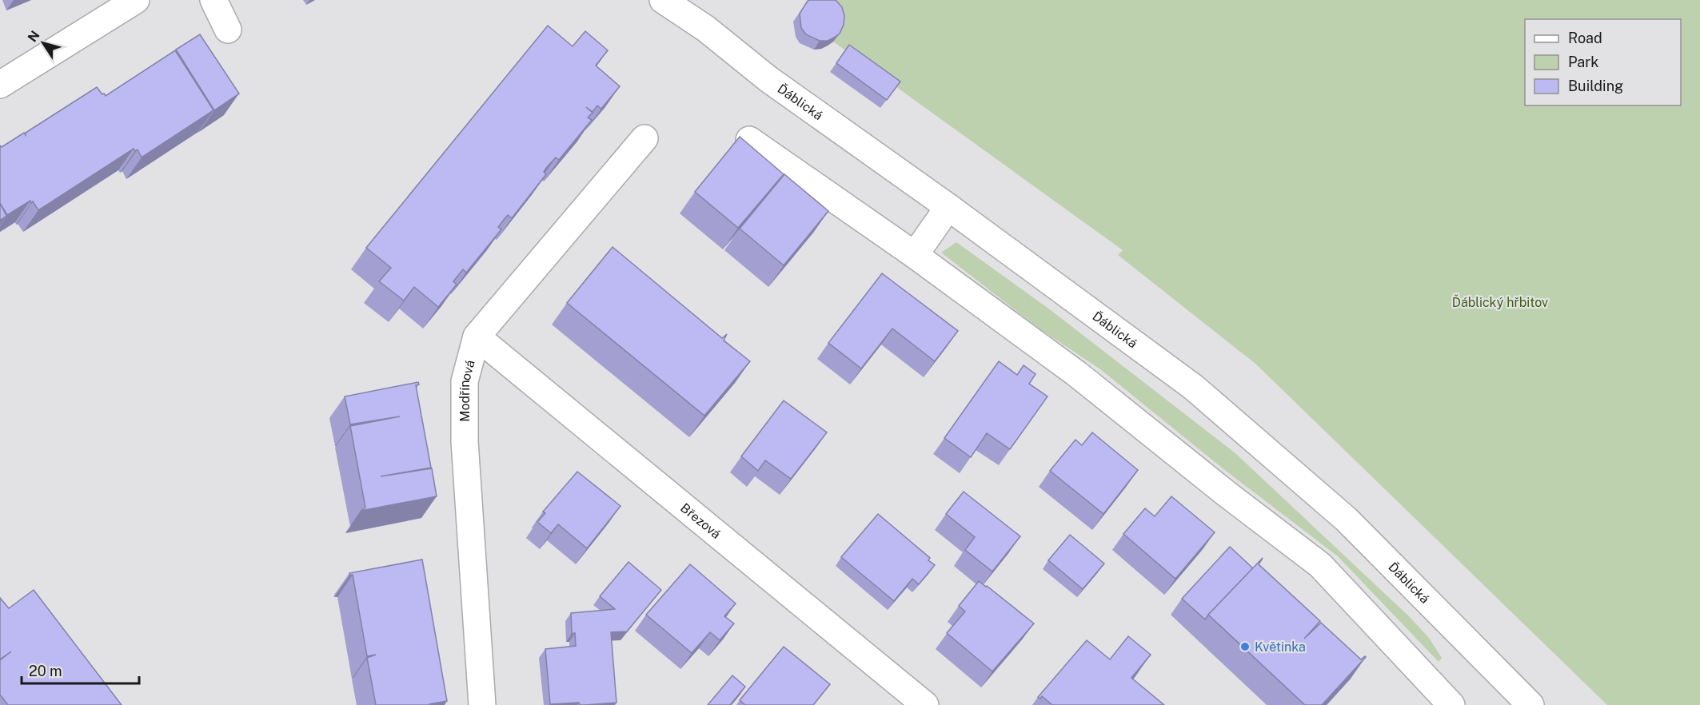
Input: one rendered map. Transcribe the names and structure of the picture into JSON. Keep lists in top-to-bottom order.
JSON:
{
  "streets": {
    "street": ["Ďáblická", "Modřínová", "Březová"]
  },
  "crossings": [
    ["Modřínová", "Březová"]
  ],
  "parks": ["Ďáblický hřbitov"],
  "places": ["Květinka"],
  "legend": ["Road", "Park", "Building"],
  "scale_bar": "20 m",
  "north": "top left"
}
